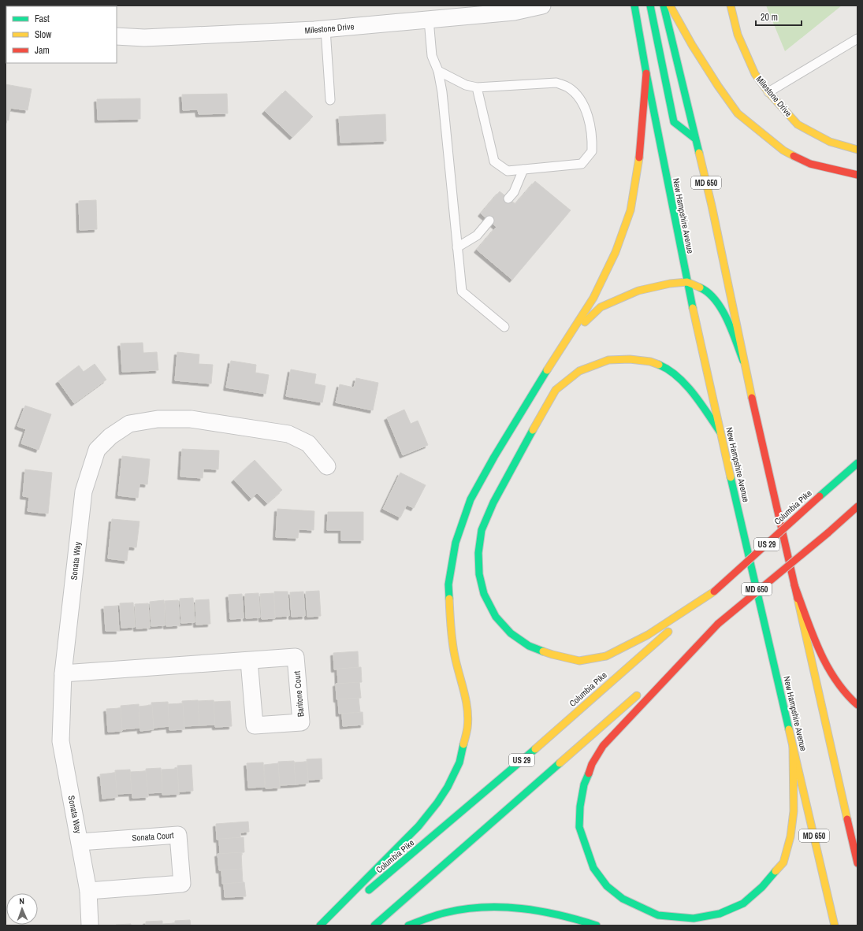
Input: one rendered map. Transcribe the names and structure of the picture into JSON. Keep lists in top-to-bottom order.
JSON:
{
  "streets": {
    "main road": [
      "Milestone Drive",
      "MD 650",
      "New Hampshire Avenue",
      "Columbia Pike",
      "US 29"
    ],
    "street": ["Sonata Way", "Baritone Court", "Sonata Court"]
  },
  "crossings": [
    ["Sonata Way", "Baritone Court"],
    ["Sonata Way", "Sonata Court"]
  ],
  "legend": ["Fast", "Slow", "Jam"],
  "scale_bar": "20 m",
  "north": "top"
}
